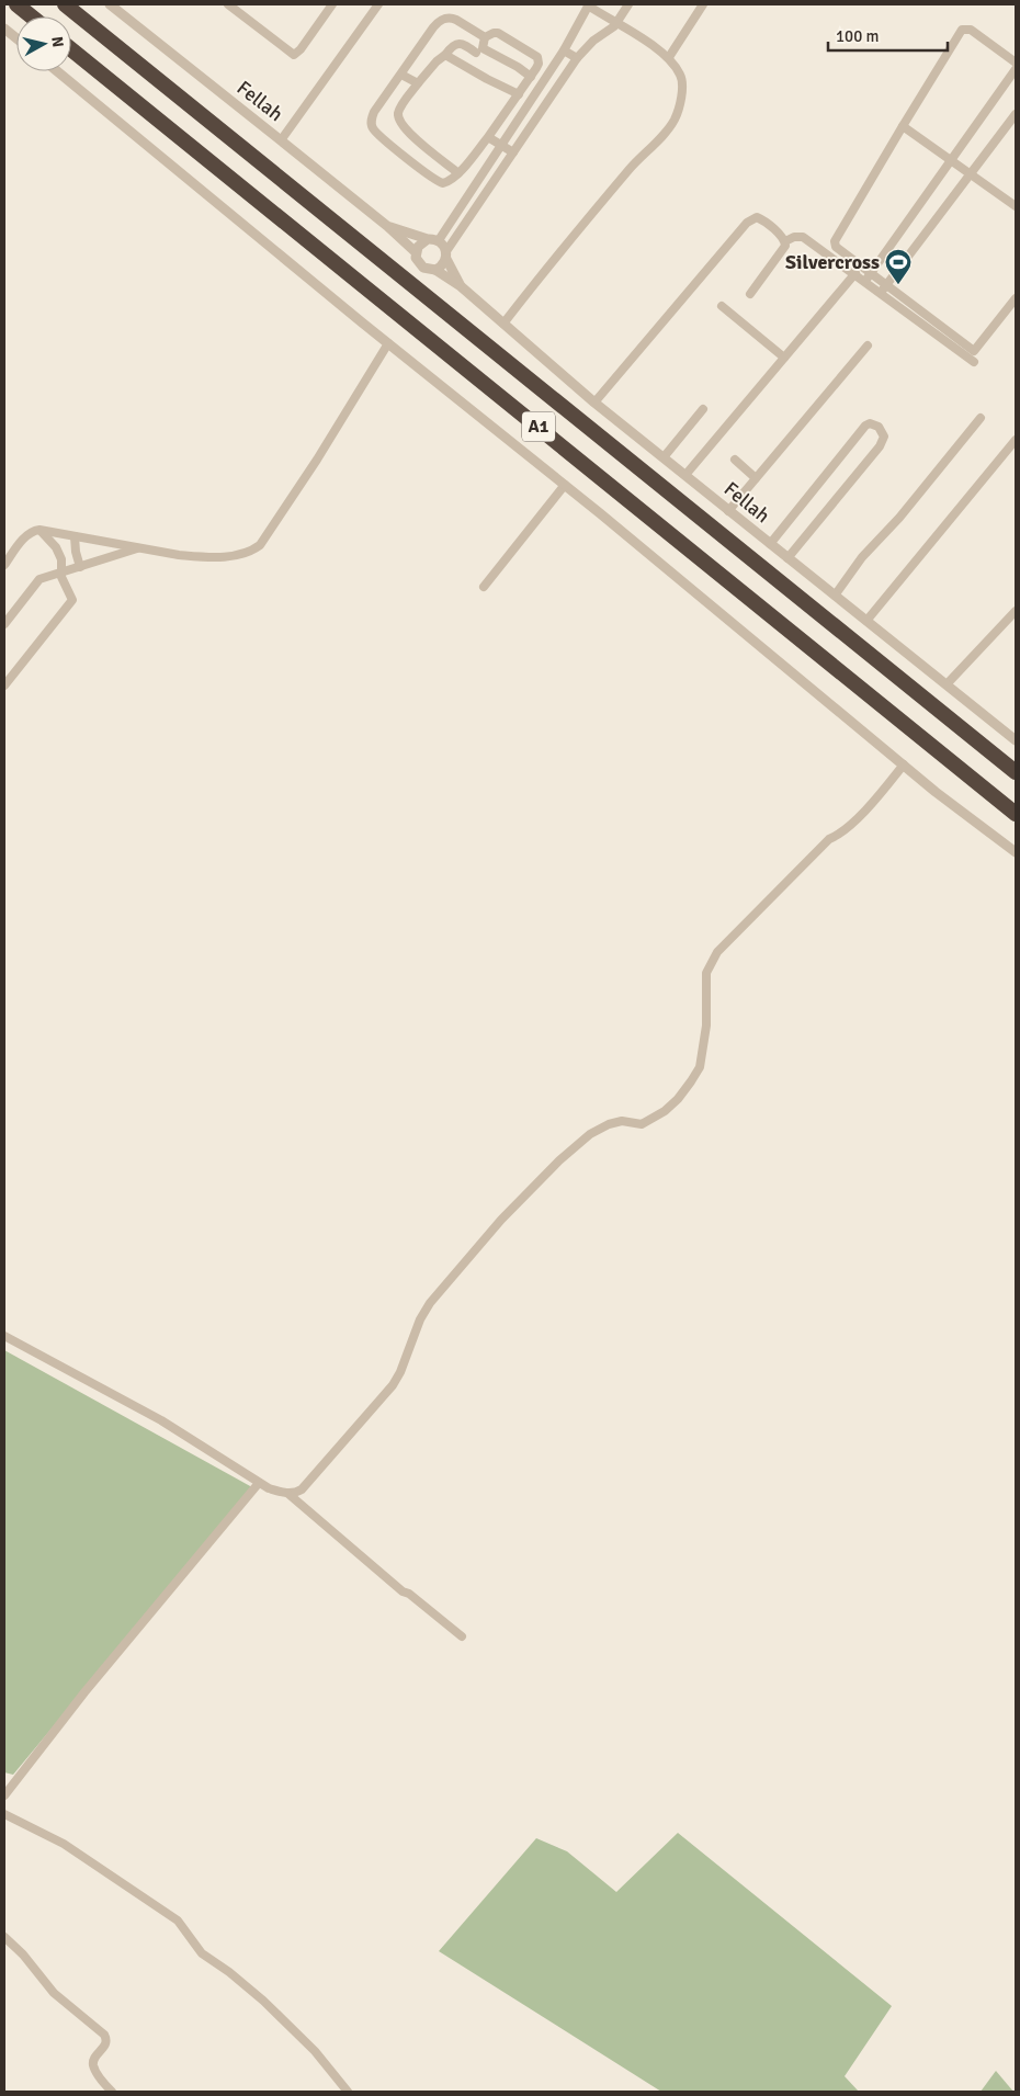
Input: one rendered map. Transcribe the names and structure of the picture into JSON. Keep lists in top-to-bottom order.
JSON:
{
  "streets": {
    "highway": ["A1"],
    "street": ["Fellah"]
  },
  "places": {
    "sports": ["Silvercross"]
  },
  "scale_bar": "100 m",
  "north": "right"
}
